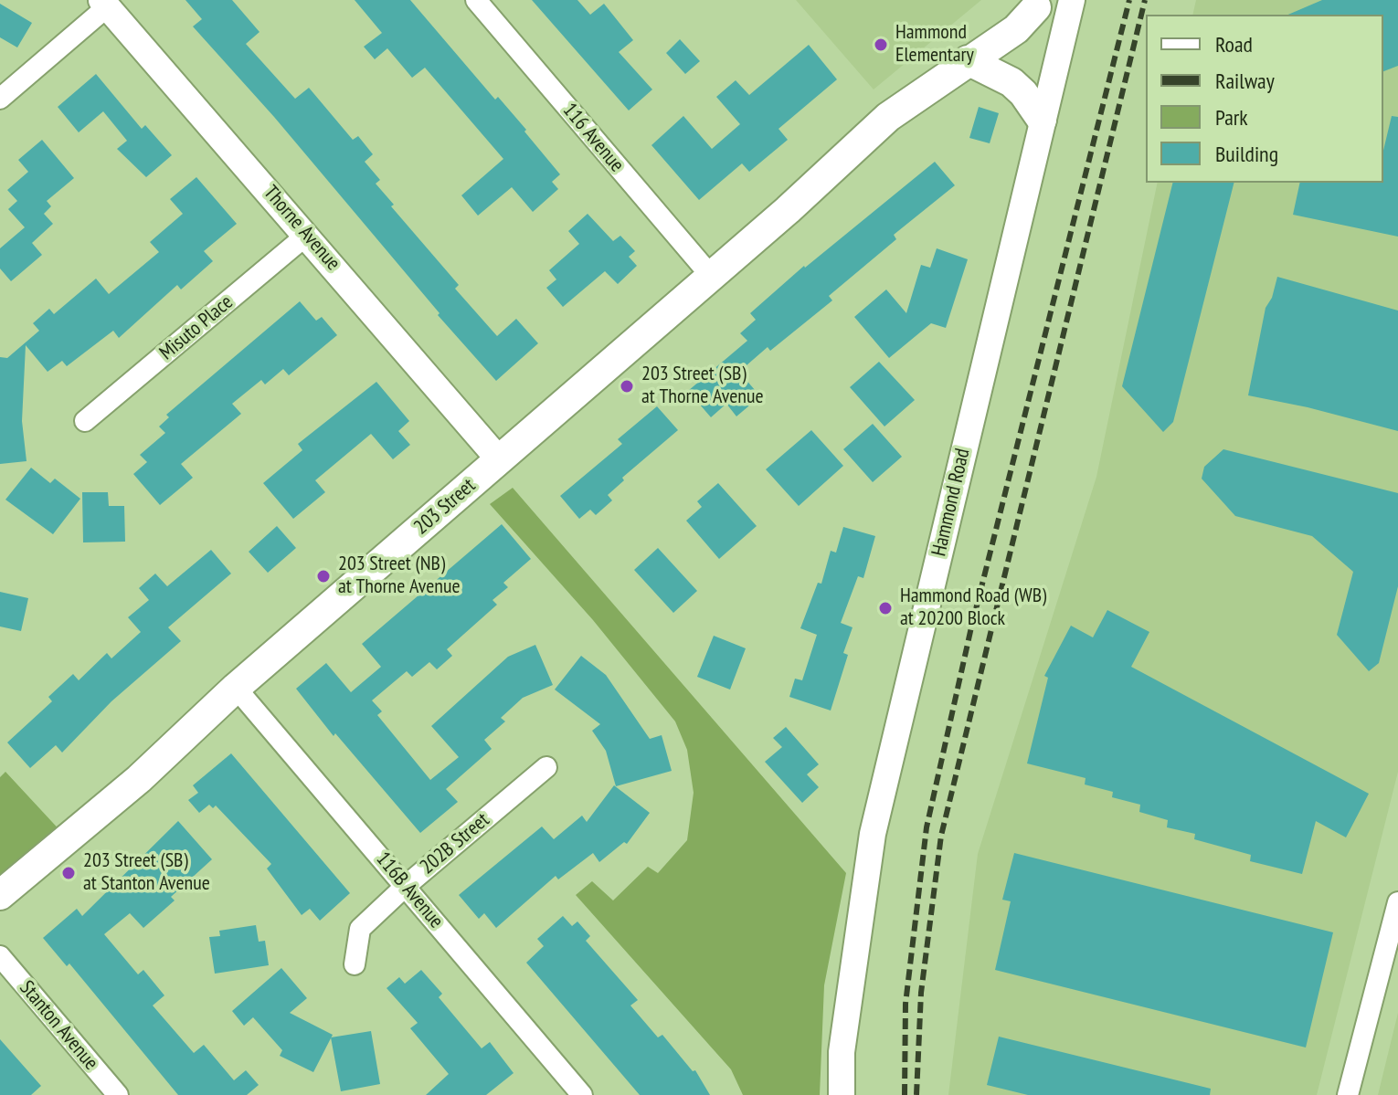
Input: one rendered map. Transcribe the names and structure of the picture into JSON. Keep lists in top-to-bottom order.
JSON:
{
  "streets": {
    "main road": ["203 Street"],
    "street": [
      "116 Avenue",
      "Thorne Avenue",
      "Misuto Place",
      "Hammond Road",
      "202B Street",
      "116B Avenue",
      "Stanton Avenue"
    ]
  },
  "crossings": [
    ["116 Avenue", "203 Street"],
    ["Thorne Avenue", "Misuto Place"],
    ["Thorne Avenue", "203 Street"],
    ["203 Street", "116B Avenue"],
    ["202B Street", "116B Avenue"]
  ],
  "places": [
    "Hammond Elementary",
    "203 Street (SB) at Thorne Avenue",
    "203 Street (NB) at Thorne Avenue",
    "Hammond Road (WB) at 20200 Block",
    "203 Street (SB) at Stanton Avenue"
  ],
  "legend": [
    "Road",
    "Railway",
    "Park",
    "Building"
  ]
}
